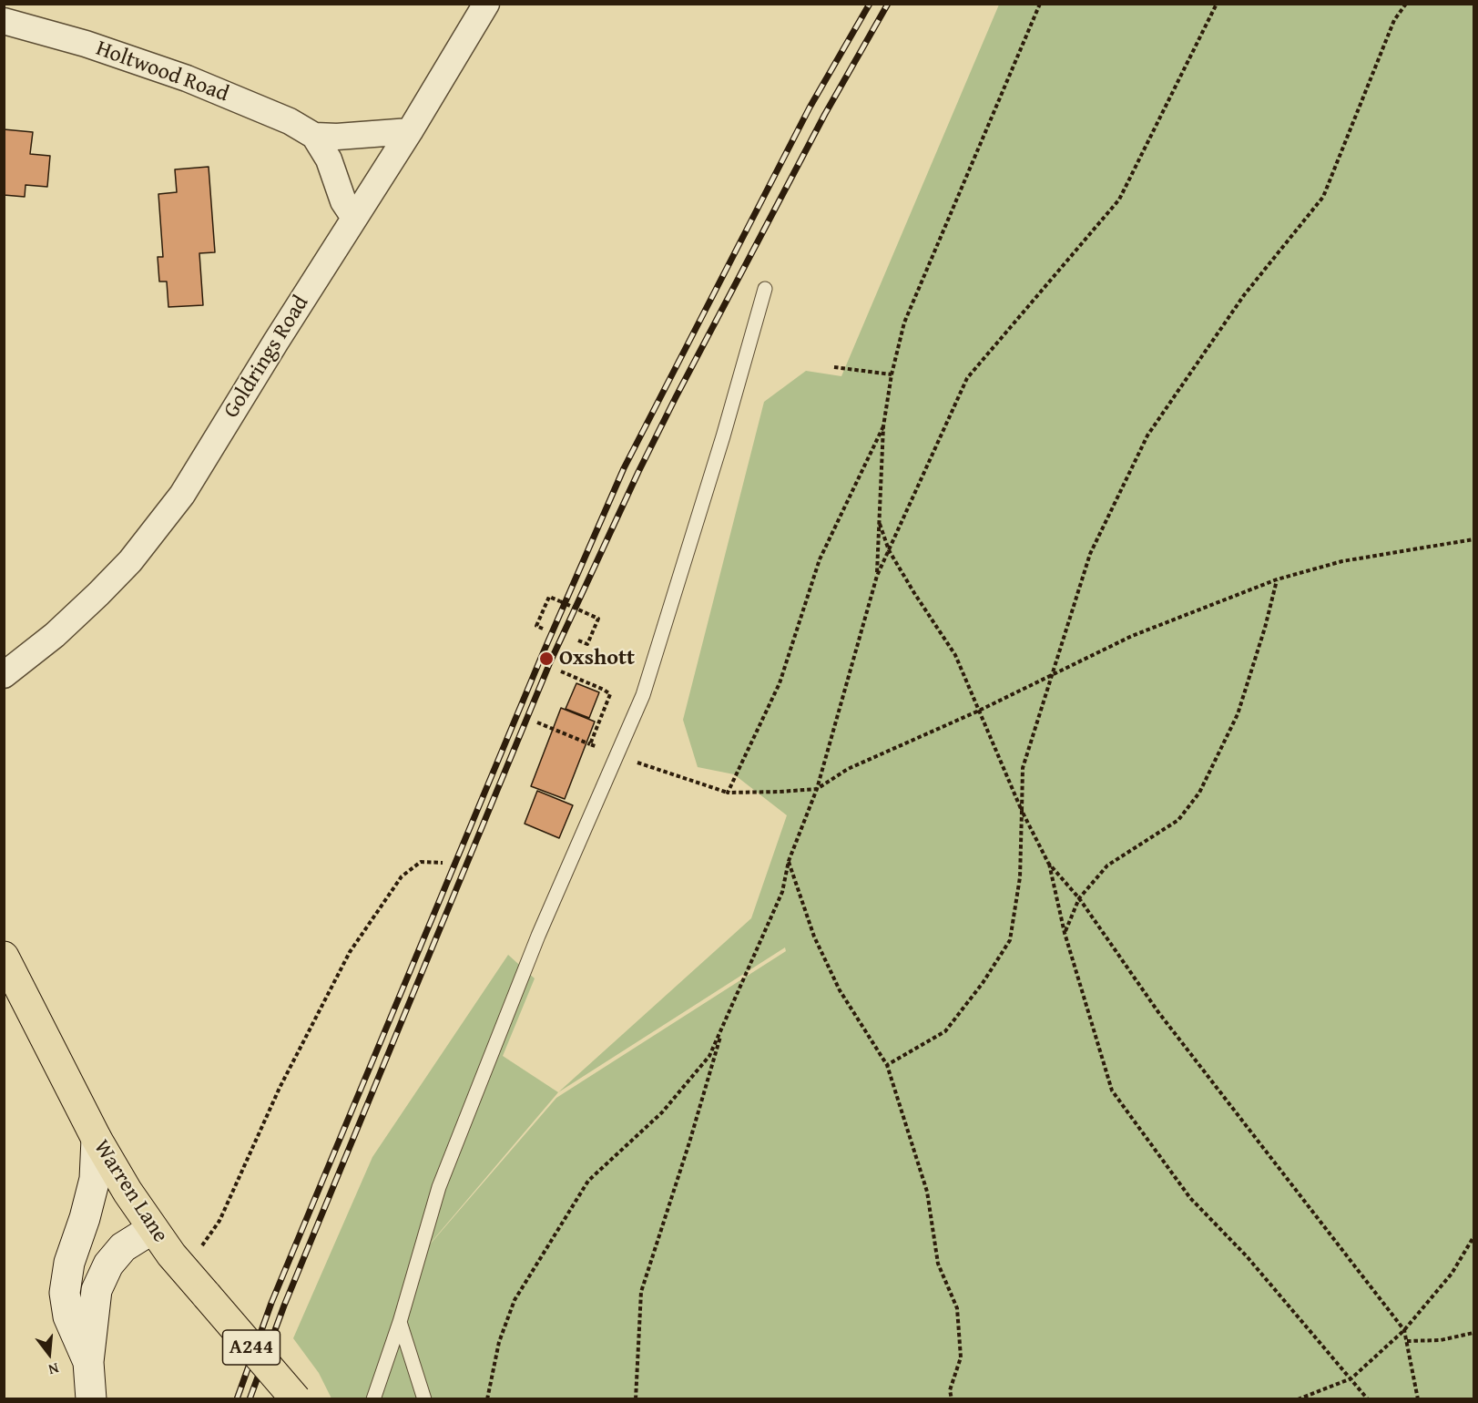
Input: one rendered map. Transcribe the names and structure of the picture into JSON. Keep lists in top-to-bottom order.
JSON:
{
  "streets": {
    "main road": ["Warren Lane", "A244"],
    "street": ["Holtwood Road", "Goldrings Road"]
  },
  "crossings": [
    ["Holtwood Road", "Goldrings Road"]
  ],
  "places": ["Oxshott"],
  "north": "bottom"
}
